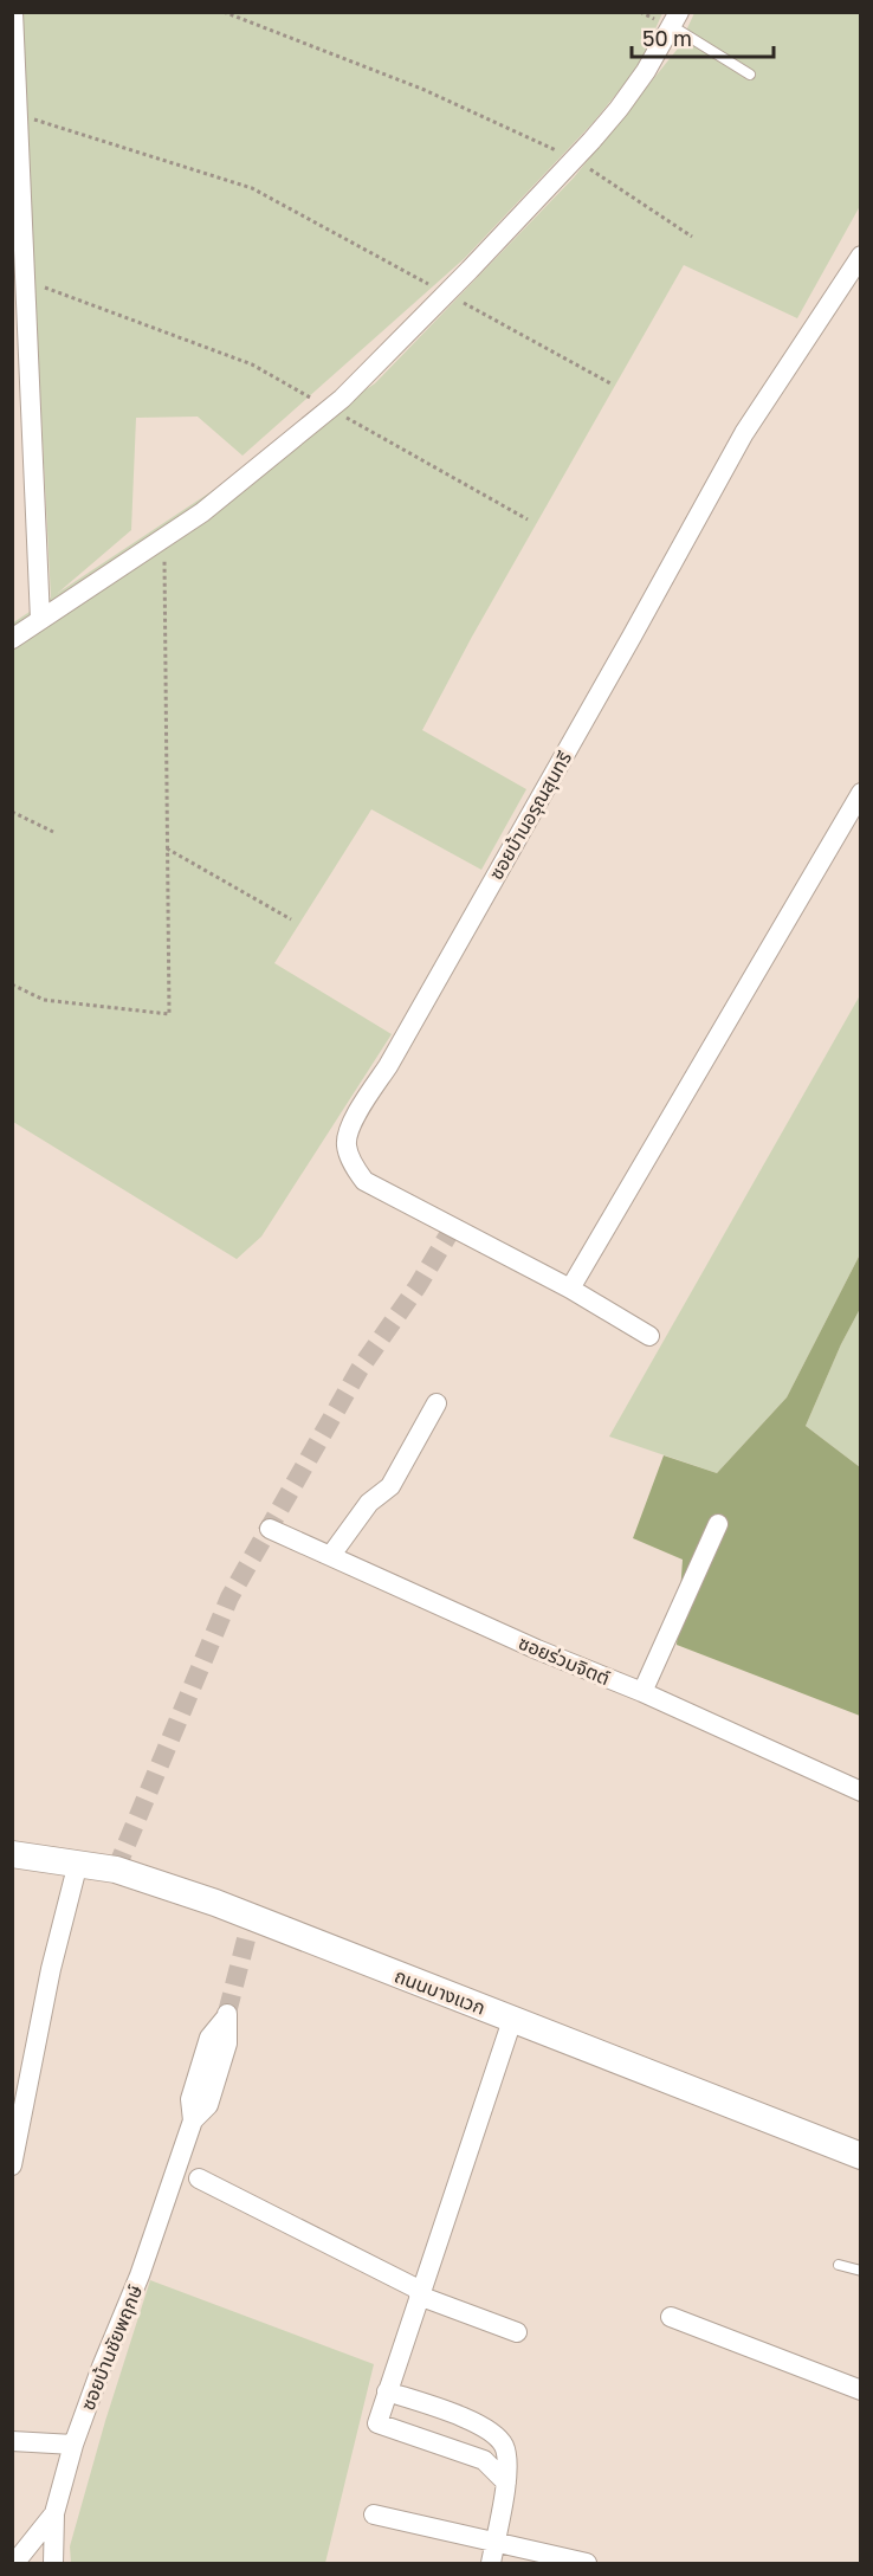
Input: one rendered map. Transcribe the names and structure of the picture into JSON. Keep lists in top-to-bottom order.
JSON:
{
  "streets": {
    "main road": ["ถนนบางแวก"],
    "street": ["ซอยบ้านอรุณสุนทรี", "ซอยร่วมจิตต์", "ซอยบ้านชัยพฤกษ์"]
  },
  "scale_bar": "50 m"
}
